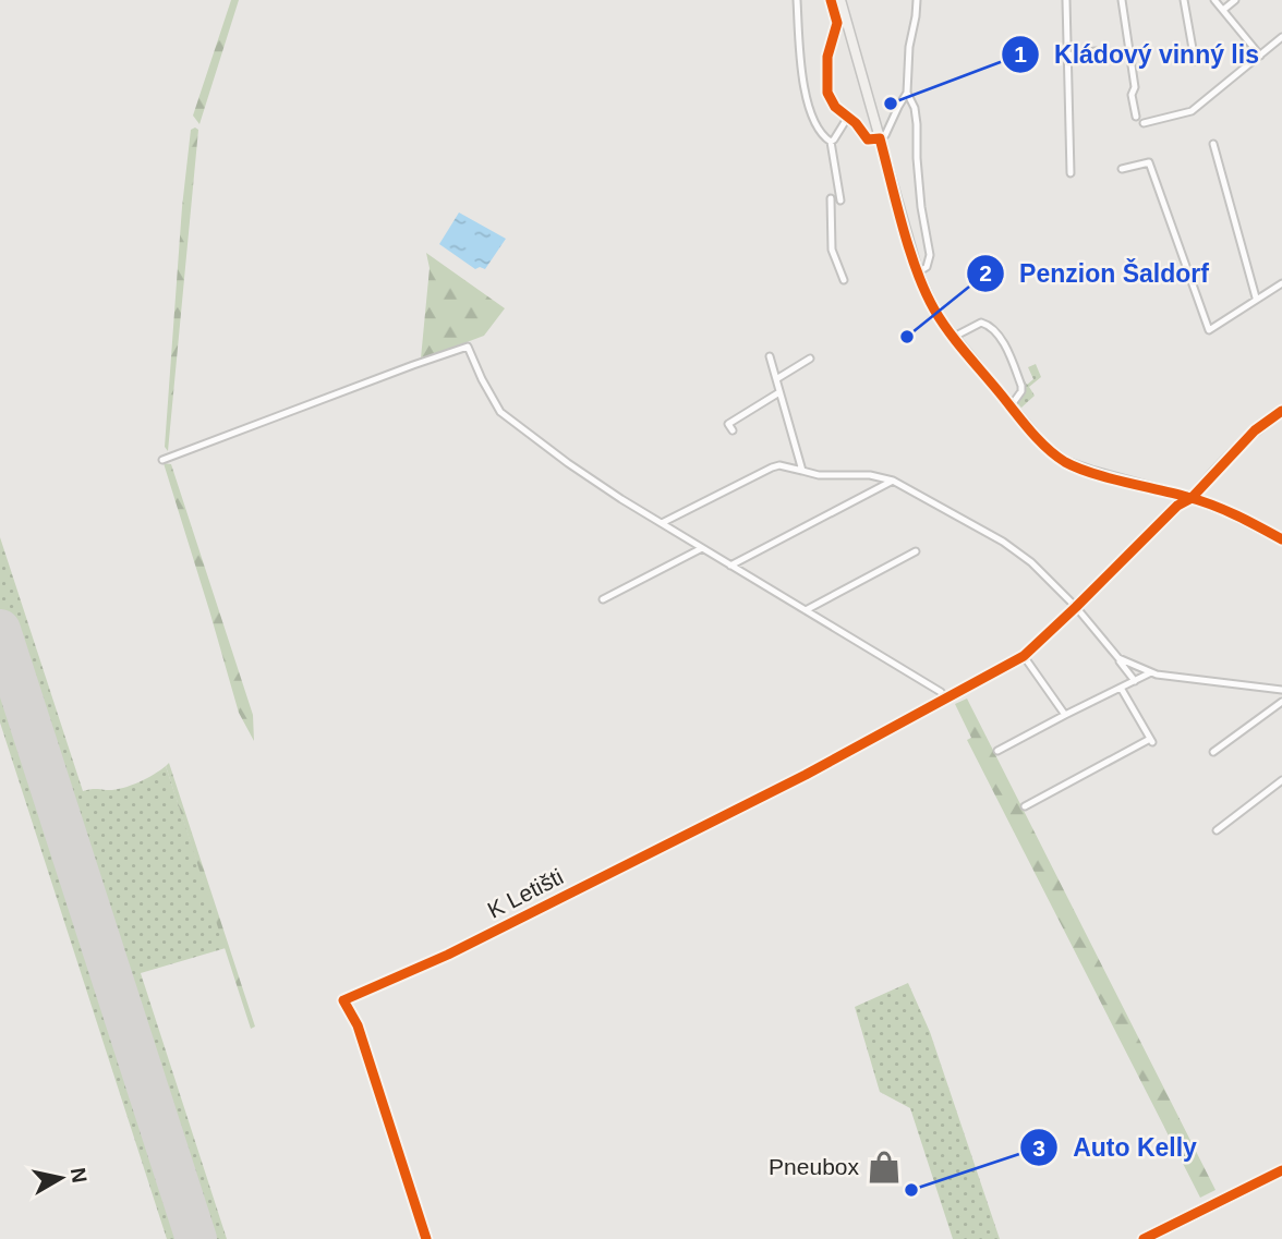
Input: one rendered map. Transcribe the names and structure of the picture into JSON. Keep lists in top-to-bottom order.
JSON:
{
  "streets": {
    "street": ["K Letišti"]
  },
  "places": {
    "other": ["Kládový vinný lis", "Penzion Šaldorf", "Auto Kelly"],
    "shop": ["Pneubox"]
  },
  "north": "right"
}
